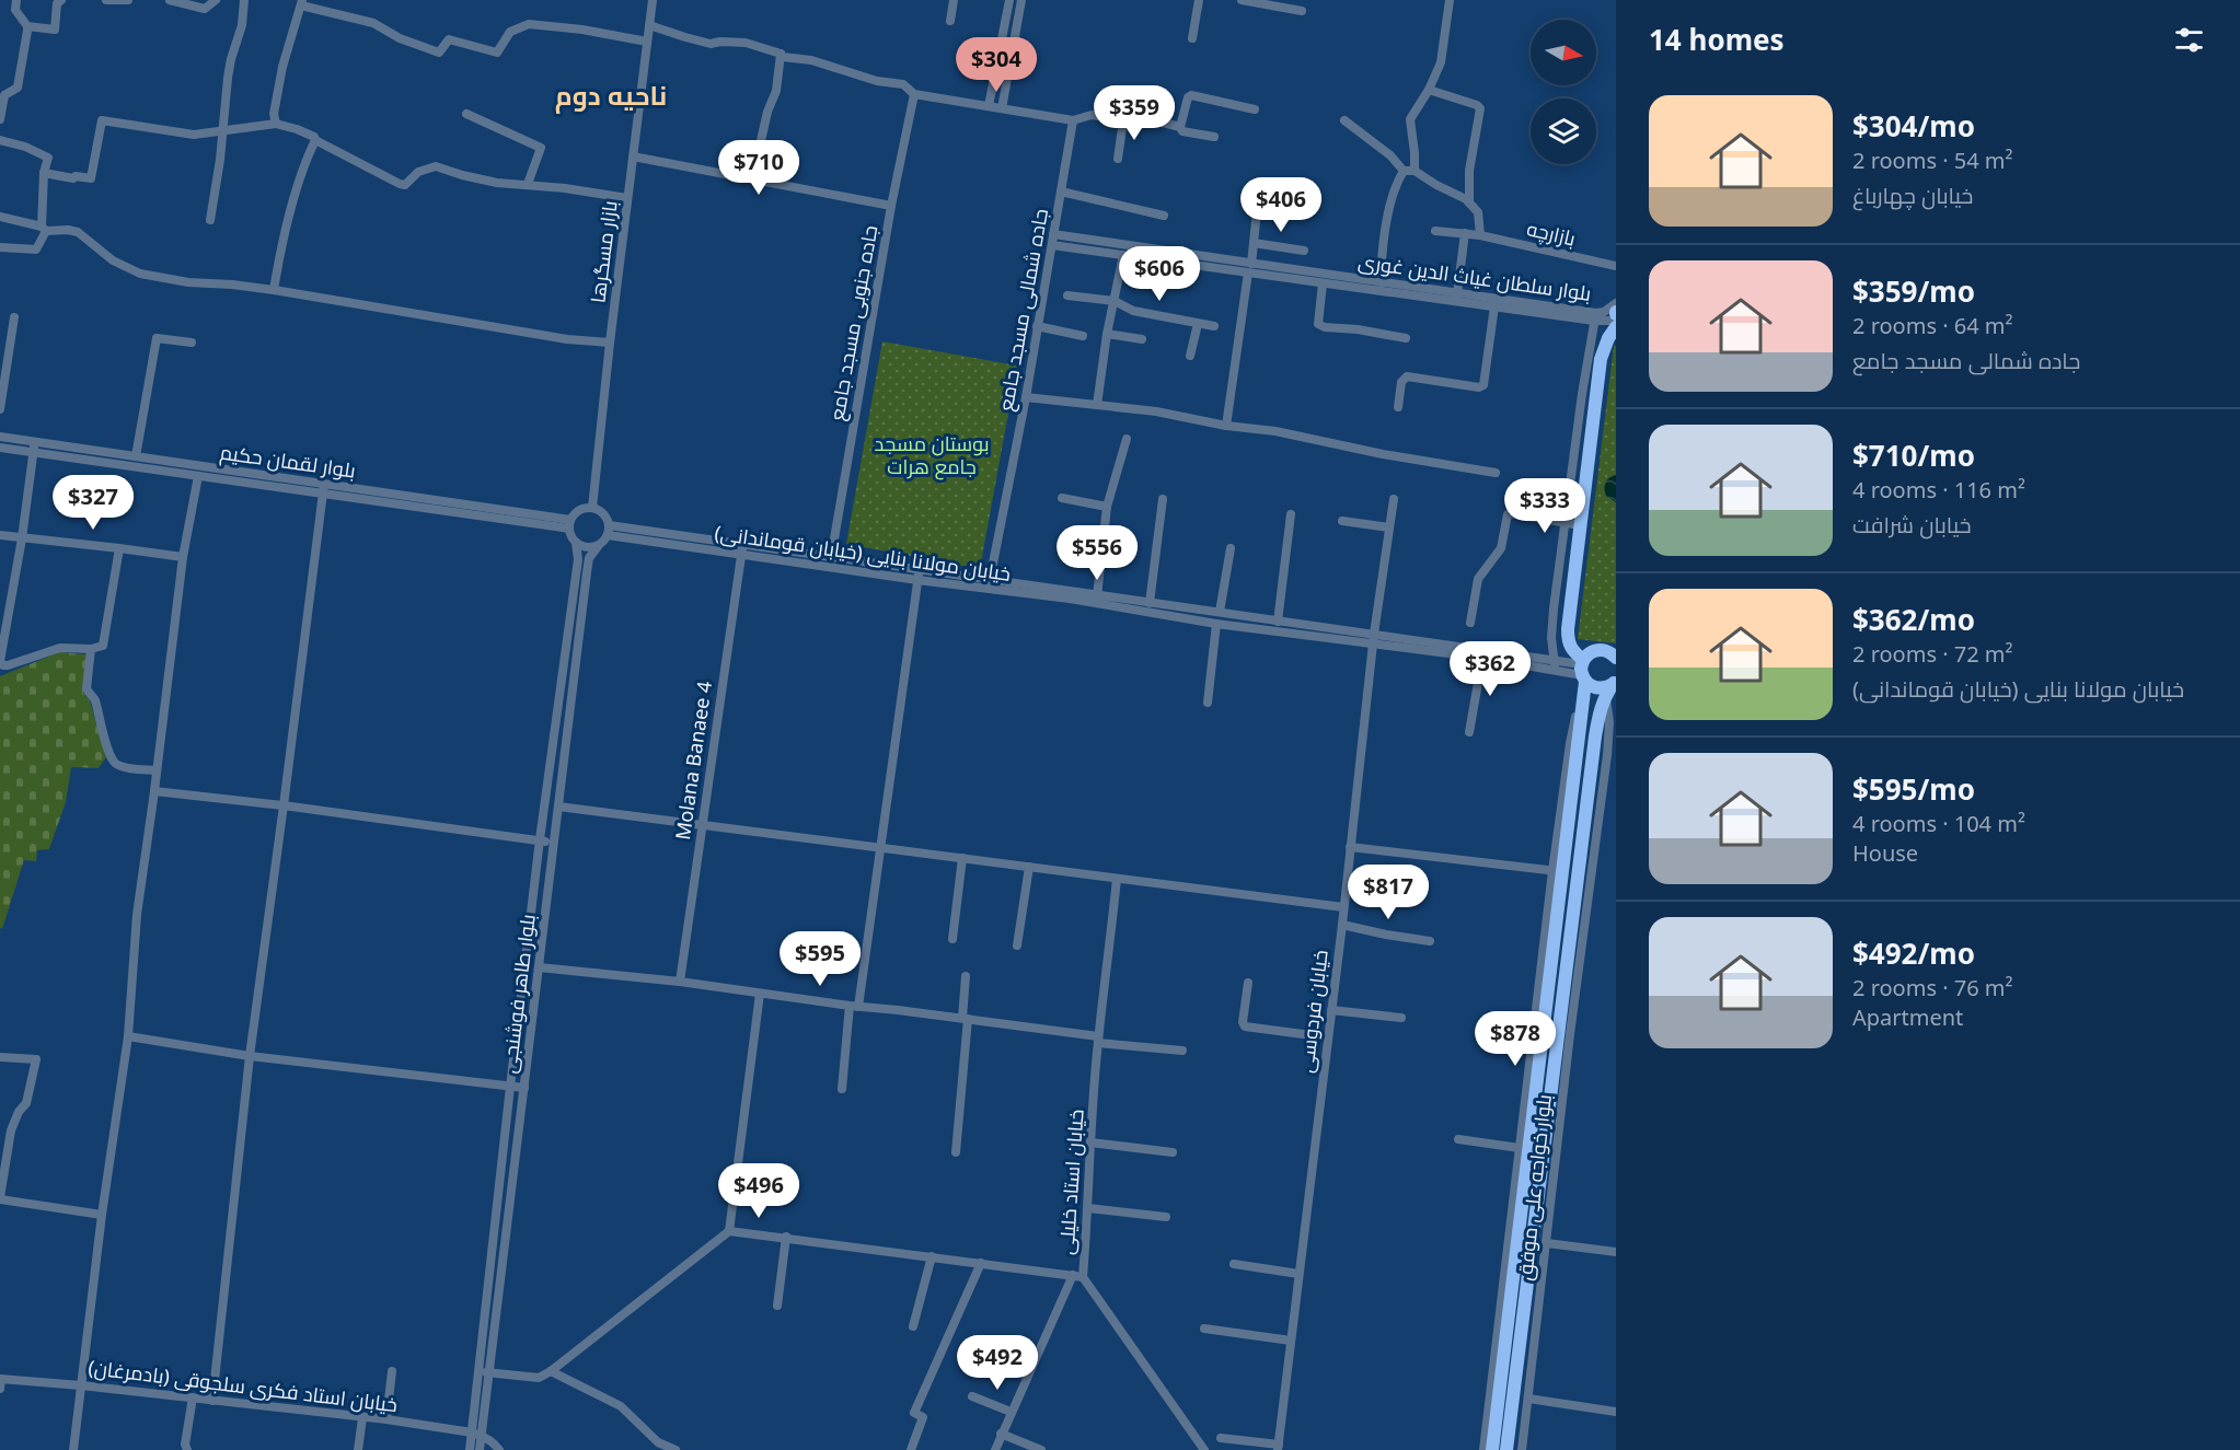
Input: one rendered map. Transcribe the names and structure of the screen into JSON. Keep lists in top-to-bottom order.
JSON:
{
  "streets": {
    "street": [
      "بازارچه",
      "بازار مسگرها",
      "بلوار سلطان غیاث الدین غوری",
      "جاده شمالی مسجد جامع",
      "جاده جنوبی مسجد جامع",
      "بلوار لقمان حکیم",
      "خیابان مولانا بنایی (خیابان قوماندانی)",
      "Molana Banaee 4",
      "بلوار طاهر فوشنجی",
      "خیابان فردوسی",
      "خیابان استاد خلیلی",
      "بلوار خواجه علی موفق",
      "خیابان استاد فکری سلجوقی (بادمرغان)"
    ]
  },
  "crossings": [
    ["بازار مسگرها", "بلوار لقمان حکیم"],
    ["بازار مسگرها", "خیابان مولانا بنایی (خیابان قوماندانی)"],
    ["بازار مسگرها", "بلوار طاهر فوشنجی"],
    ["بلوار سلطان غیاث الدین غوری", "جاده شمالی مسجد جامع"],
    ["جاده شمالی مسجد جامع", "خیابان مولانا بنایی (خیابان قوماندانی)"],
    ["جاده جنوبی مسجد جامع", "خیابان مولانا بنایی (خیابان قوماندانی)"],
    ["بلوار لقمان حکیم", "خیابان مولانا بنایی (خیابان قوماندانی)"],
    ["بلوار لقمان حکیم", "بلوار طاهر فوشنجی"],
    ["خیابان مولانا بنایی (خیابان قوماندانی)", "Molana Banaee 4"],
    ["خیابان مولانا بنایی (خیابان قوماندانی)", "بلوار طاهر فوشنجی"],
    ["خیابان مولانا بنایی (خیابان قوماندانی)", "خیابان فردوسی"],
    ["بلوار طاهر فوشنجی", "خیابان استاد فکری سلجوقی (بادمرغان)"]
  ],
  "districts": ["ناحیه دوم"],
  "parks": ["بوستان مسجد جامع هرات"],
  "north": "right",
  "page": {
    "heading": "14 homes",
    "price": [
      "$304",
      "$359",
      "$710",
      "$406",
      "$606",
      "$327",
      "$333",
      "$556",
      "$362",
      "$817",
      "$595",
      "$878",
      "$496",
      "$492"
    ],
    "list": [
      {
        "name": "$304/mo",
        "note": "2 rooms · 54 m² · خیابان چهارباغ"
      },
      {
        "name": "$359/mo",
        "note": "2 rooms · 64 m² · جاده شمالی مسجد جامع"
      },
      {
        "name": "$710/mo",
        "note": "4 rooms · 116 m² · خیابان شرافت"
      },
      {
        "name": "$362/mo",
        "note": "2 rooms · 72 m² · خیابان مولانا بنایی (خیابان قوماندانی)"
      },
      {
        "name": "$595/mo",
        "note": "4 rooms · 104 m² · House"
      },
      {
        "name": "$492/mo",
        "note": "2 rooms · 76 m² · Apartment"
      }
    ]
  }
}
